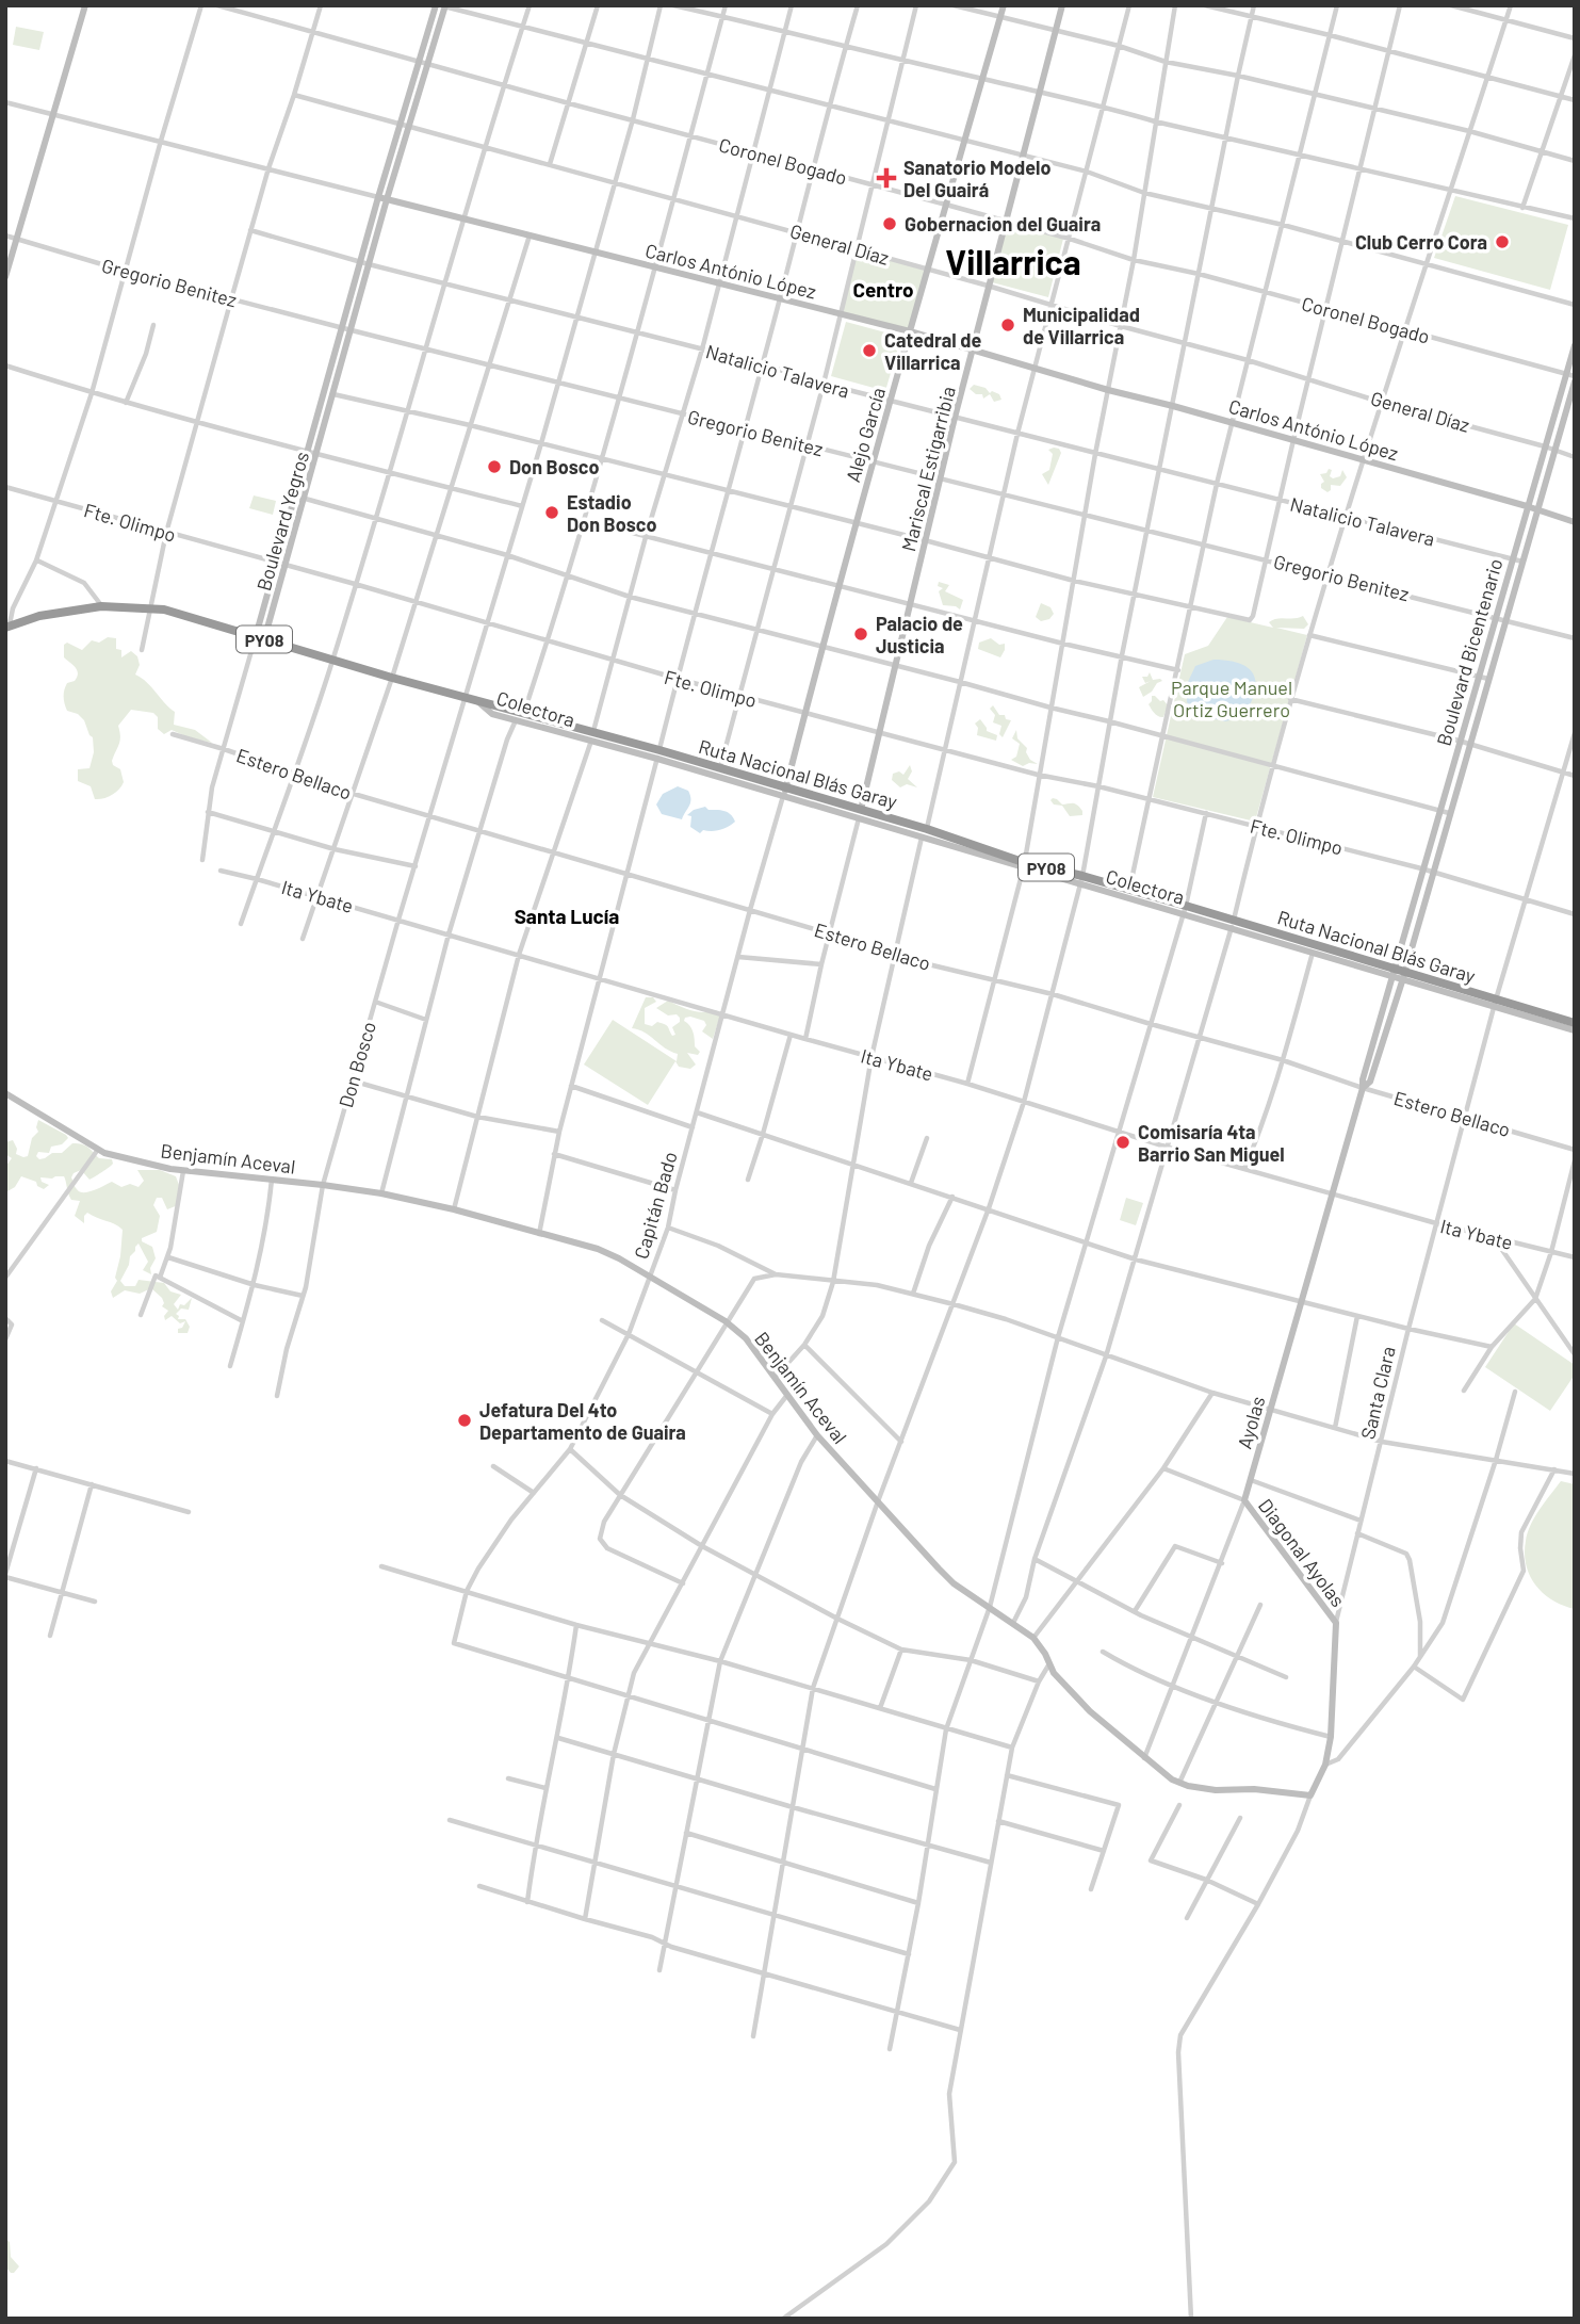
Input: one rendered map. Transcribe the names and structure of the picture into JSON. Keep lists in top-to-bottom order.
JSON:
{
  "streets": {
    "highway": ["PY08", "Ruta Nacional Blás Garay"],
    "main road": [
      "Carlos António López",
      "Alejo García",
      "Mariscal Estigarribia",
      "Boulevard Yegros",
      "Boulevard Bicentenario",
      "Colectora",
      "Benjamín Aceval",
      "Santa Clara",
      "Ayolas",
      "Diagonal Ayolas"
    ],
    "street": [
      "Coronel Bogado",
      "General Díaz",
      "Gregorio Benitez",
      "Natalicio Talavera",
      "Fte. Olimpo",
      "Estero Bellaco",
      "Ita Ybate",
      "Don Bosco",
      "Capitán Bado"
    ]
  },
  "crossings": [
    ["Coronel Bogado", "Alejo García"],
    ["Coronel Bogado", "Mariscal Estigarribia"],
    ["Coronel Bogado", "Boulevard Yegros"],
    ["Coronel Bogado", "Boulevard Bicentenario"],
    ["Coronel Bogado", "Don Bosco"],
    ["General Díaz", "Alejo García"],
    ["General Díaz", "Mariscal Estigarribia"],
    ["General Díaz", "Boulevard Yegros"],
    ["General Díaz", "Boulevard Bicentenario"],
    ["General Díaz", "Don Bosco"],
    ["Carlos António López", "Alejo García"],
    ["Carlos António López", "Mariscal Estigarribia"],
    ["Carlos António López", "Boulevard Yegros"],
    ["Carlos António López", "Boulevard Bicentenario"],
    ["Carlos António López", "Don Bosco"],
    ["Gregorio Benitez", "Alejo García"],
    ["Gregorio Benitez", "Mariscal Estigarribia"],
    ["Gregorio Benitez", "Boulevard Yegros"],
    ["Gregorio Benitez", "Boulevard Bicentenario"],
    ["Gregorio Benitez", "Don Bosco"],
    ["Natalicio Talavera", "Alejo García"],
    ["Natalicio Talavera", "Mariscal Estigarribia"],
    ["Natalicio Talavera", "Boulevard Yegros"],
    ["Natalicio Talavera", "Boulevard Bicentenario"],
    ["Natalicio Talavera", "Don Bosco"],
    ["Alejo García", "Fte. Olimpo"],
    ["Alejo García", "Ruta Nacional Blás Garay"],
    ["Alejo García", "Capitán Bado"],
    ["Mariscal Estigarribia", "Fte. Olimpo"],
    ["Mariscal Estigarribia", "Ruta Nacional Blás Garay"],
    ["Boulevard Yegros", "Fte. Olimpo"],
    ["Boulevard Yegros", "Estero Bellaco"],
    ["Boulevard Yegros", "Ruta Nacional Blás Garay"],
    ["Fte. Olimpo", "Boulevard Bicentenario"],
    ["Fte. Olimpo", "Don Bosco"],
    ["Fte. Olimpo", "Santa Clara"],
    ["Boulevard Bicentenario", "Estero Bellaco"],
    ["Boulevard Bicentenario", "Ruta Nacional Blás Garay"],
    ["Boulevard Bicentenario", "Ayolas"],
    ["Colectora", "Ruta Nacional Blás Garay"],
    ["Estero Bellaco", "Don Bosco"],
    ["Estero Bellaco", "Capitán Bado"],
    ["Estero Bellaco", "Santa Clara"],
    ["Estero Bellaco", "Ayolas"],
    ["Ruta Nacional Blás Garay", "Don Bosco"],
    ["Ruta Nacional Blás Garay", "Capitán Bado"],
    ["Ruta Nacional Blás Garay", "Santa Clara"],
    ["Ita Ybate", "Don Bosco"],
    ["Ita Ybate", "Capitán Bado"],
    ["Ita Ybate", "Santa Clara"],
    ["Ita Ybate", "Ayolas"],
    ["Don Bosco", "Benjamín Aceval"],
    ["Benjamín Aceval", "Capitán Bado"],
    ["Benjamín Aceval", "Santa Clara"],
    ["Benjamín Aceval", "Ayolas"],
    ["Santa Clara", "Diagonal Ayolas"],
    ["Ayolas", "Diagonal Ayolas"]
  ],
  "districts": ["Villarrica", "Centro", "Santa Lucía"],
  "parks": ["Parque Manuel Ortiz Guerrero"],
  "places": {
    "health": ["Sanatorio Modelo Del Guairá"],
    "other": [
      "Gobernacion del Guaira",
      "Club Cerro Cora",
      "Municipalidad de Villarrica",
      "Catedral de Villarrica",
      "Don Bosco",
      "Estadio Don Bosco",
      "Palacio de Justicia",
      "Comisaría 4ta Barrio San Miguel",
      "Jefatura Del 4to Departamento de Guaira"
    ]
  }
}
